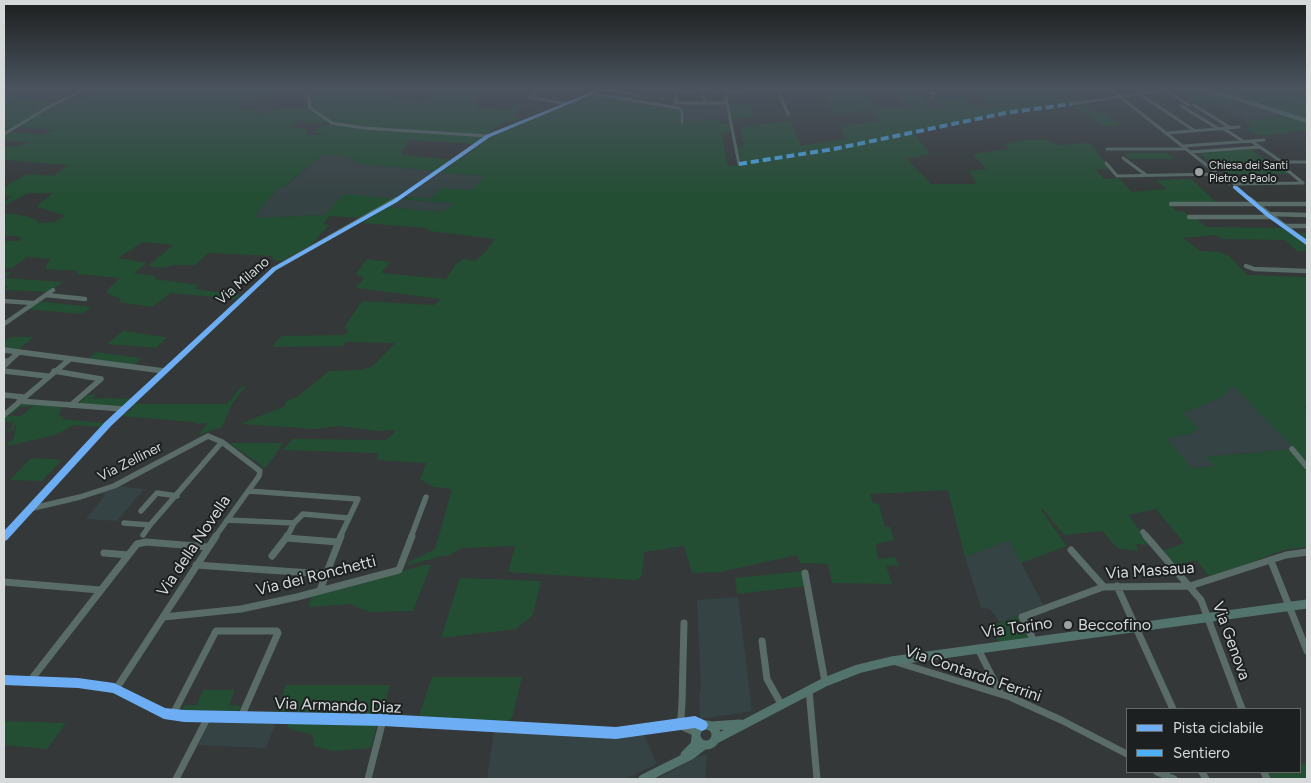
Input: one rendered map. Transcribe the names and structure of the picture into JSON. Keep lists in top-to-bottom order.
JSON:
{
  "streets": {
    "main road": ["Via Torino"],
    "street": [
      "Via Milano",
      "Via Zelliner",
      "Via della Novella",
      "Via Massaua",
      "Via dei Ronchetti",
      "Via Genova",
      "Via Contardo Ferrini",
      "Via Armando Diaz"
    ]
  },
  "crossings": [
    ["Via Milano", "Via Zelliner"],
    ["Via Zelliner", "Via della Novella"],
    ["Via della Novella", "Via dei Ronchetti"],
    ["Via della Novella", "Via Armando Diaz"],
    ["Via Massaua", "Via Torino"],
    ["Via Massaua", "Via Genova"],
    ["Via Torino", "Via Genova"],
    ["Via Torino", "Via Contardo Ferrini"],
    ["Via Torino", "Via Armando Diaz"]
  ],
  "places": ["Chiesa dei Santi Pietro e Paolo", "Beccofino"],
  "legend": ["Pista ciclabile", "Sentiero"]
}
